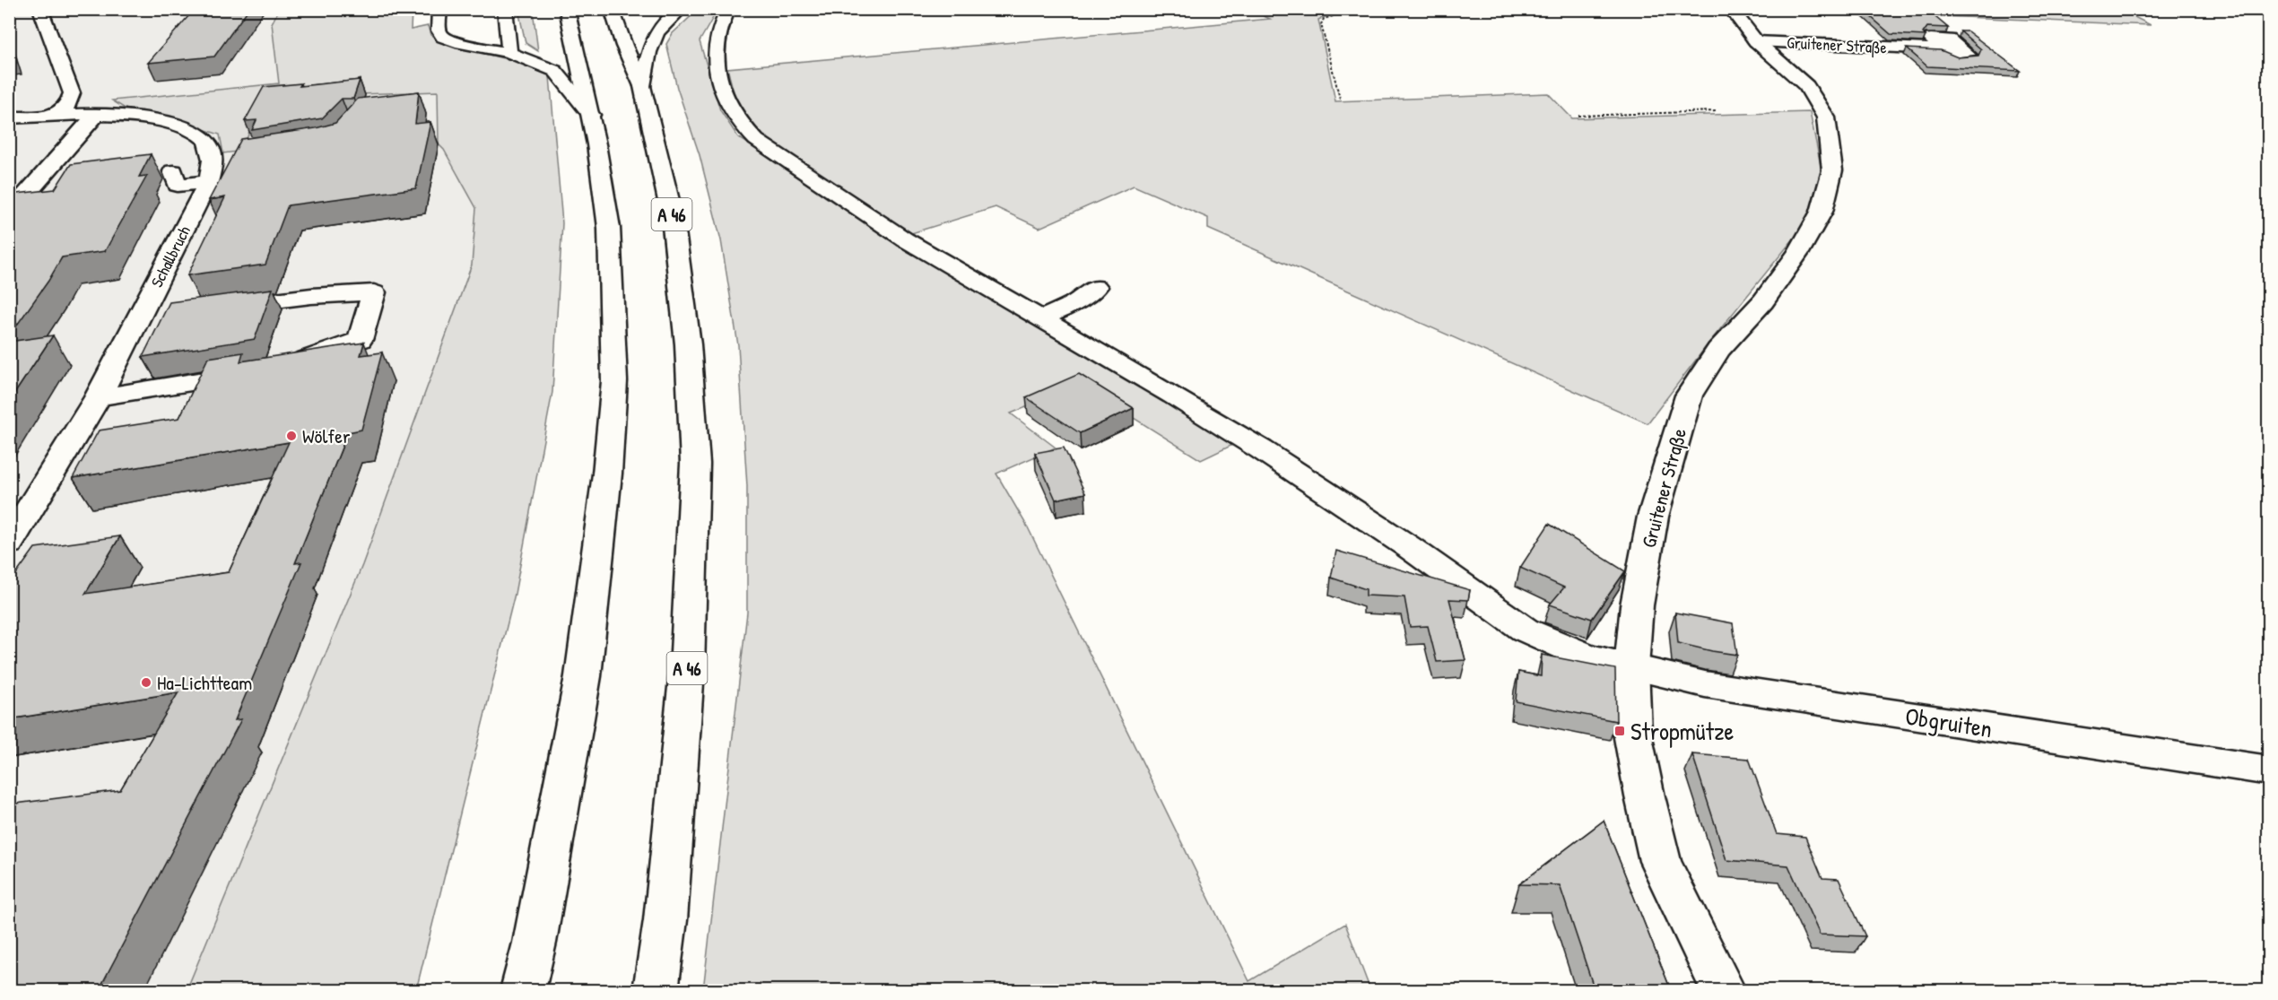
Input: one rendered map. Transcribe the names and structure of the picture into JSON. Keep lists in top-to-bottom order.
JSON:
{
  "streets": {
    "main road": [
      "Gruitener Straße",
      "A 46",
      "Schallbruch",
      "Obgruiten"
    ]
  },
  "crossings": [
    ["Gruitener Straße", "Obgruiten"]
  ],
  "places": {
    "other": ["Wölfer", "Ha-Lichtteam"],
    "transit": ["Stropmütze"]
  }
}
